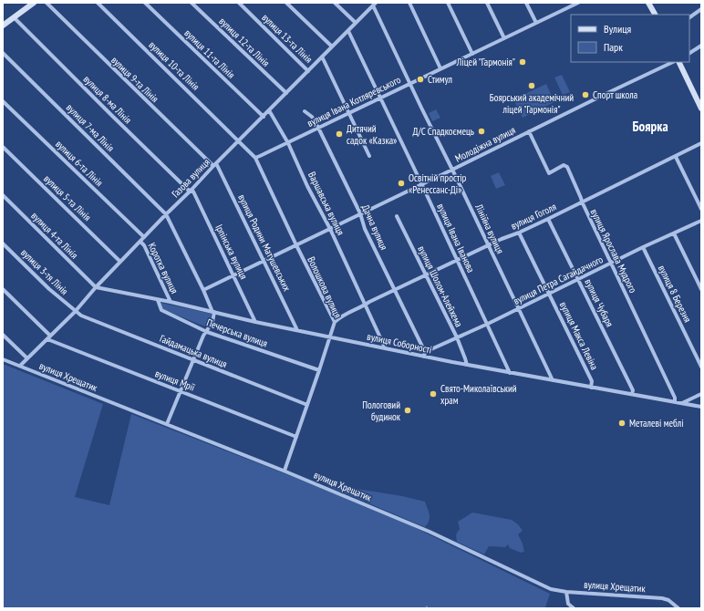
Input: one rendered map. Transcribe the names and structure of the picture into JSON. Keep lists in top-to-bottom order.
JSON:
{
  "streets": {
    "street": [
      "вулиця 13-та Лінія",
      "вулиця 12-та Лінія",
      "вулиця 11-та Лінія",
      "вулиця 10-та Лінія",
      "вулиця 9-та Лінія",
      "вулиця 8-ма Лінія",
      "вулиця Івана Котляревського",
      "вулиця 7-ма Лінія",
      "Молодіжна вулиця",
      "вулиця 6-та Лінія",
      "Газова вулиця",
      "вулиця 5-та Лінія",
      "Варшавська вулиця",
      "вулиця Гоголя",
      "Дачна вулиця",
      "Лінійна вулиця",
      "вулиця 4-та Лінія",
      "вулиця Івана Іванова",
      "вулиця Родини Матушевських",
      "вулиця Ярослава Мудрого",
      "Ірпінська вулиця",
      "Коротка вулиця",
      "вулиця 3-тя Лінія",
      "вулиця Петра Сагайдачного",
      "вулиця Шолом-Алейхема",
      "Волошкова вулиця",
      "вулиця 8 Березня",
      "вулиця Чубаря",
      "Печерська вулиця",
      "вулиця Макса Левіна",
      "вулиця Соборності",
      "Гайдамацька вулиця",
      "вулиця Хрещатик",
      "вулиця Мрії"
    ]
  },
  "crossings": [
    ["вулиця 13-та Лінія", "Газова вулиця"],
    ["вулиця 12-та Лінія", "Газова вулиця"],
    ["вулиця 11-та Лінія", "Газова вулиця"],
    ["вулиця 10-та Лінія", "Газова вулиця"],
    ["вулиця 10-та Лінія", "Волошкова вулиця"],
    ["вулиця 9-та Лінія", "Газова вулиця"],
    ["вулиця 9-та Лінія", "вулиця Родини Матушевських"],
    ["вулиця 8-ма Лінія", "Газова вулиця"],
    ["вулиця 8-ма Лінія", "Ірпінська вулиця"],
    ["вулиця Івана Котляревського", "Варшавська вулиця"],
    ["вулиця Івана Котляревського", "Дачна вулиця"],
    ["вулиця Івана Котляревського", "Лінійна вулиця"],
    ["вулиця Івана Котляревського", "вулиця Івана Іванова"],
    ["вулиця Івана Котляревського", "Волошкова вулиця"],
    ["вулиця 7-ма Лінія", "Молодіжна вулиця"],
    ["вулиця 7-ма Лінія", "Газова вулиця"],
    ["вулиця 7-ма Лінія", "вулиця Соборності"],
    ["Молодіжна вулиця", "Варшавська вулиця"],
    ["Молодіжна вулиця", "Дачна вулиця"],
    ["Молодіжна вулиця", "Лінійна вулиця"],
    ["Молодіжна вулиця", "вулиця Івана Іванова"],
    ["Молодіжна вулиця", "вулиця Родини Матушевських"],
    ["Молодіжна вулиця", "вулиця Ярослава Мудрого"],
    ["Молодіжна вулиця", "Ірпінська вулиця"],
    ["Молодіжна вулиця", "Волошкова вулиця"],
    ["вулиця 6-та Лінія", "Газова вулиця"],
    ["Газова вулиця", "вулиця 5-та Лінія"],
    ["Газова вулиця", "Варшавська вулиця"],
    ["Газова вулиця", "Лінійна вулиця"],
    ["Газова вулиця", "вулиця 4-та Лінія"],
    ["Газова вулиця", "вулиця Івана Іванова"],
    ["Газова вулиця", "вулиця Родини Матушевських"],
    ["Газова вулиця", "Ірпінська вулиця"],
    ["Газова вулиця", "Коротка вулиця"],
    ["Газова вулиця", "вулиця 3-тя Лінія"],
    ["Газова вулиця", "Волошкова вулиця"],
    ["Газова вулиця", "вулиця Соборності"],
    ["Газова вулиця", "Гайдамацька вулиця"],
    ["Газова вулиця", "вулиця Хрещатик"],
    ["Газова вулиця", "вулиця Мрії"],
    ["Варшавська вулиця", "вулиця Гоголя"],
    ["Варшавська вулиця", "вулиця Соборності"],
    ["вулиця Гоголя", "Дачна вулиця"],
    ["вулиця Гоголя", "Лінійна вулиця"],
    ["вулиця Гоголя", "вулиця Івана Іванова"],
    ["вулиця Гоголя", "вулиця Ярослава Мудрого"],
    ["вулиця Гоголя", "вулиця Шолом-Алейхема"],
    ["вулиця Гоголя", "Волошкова вулиця"],
    ["вулиця Гоголя", "вулиця Чубаря"],
    ["вулиця Гоголя", "вулиця Макса Левіна"],
    ["Дачна вулиця", "вулиця Петра Сагайдачного"],
    ["Дачна вулиця", "вулиця Соборності"],
    ["Лінійна вулиця", "вулиця Петра Сагайдачного"],
    ["Лінійна вулиця", "вулиця Соборності"],
    ["вулиця 4-та Лінія", "вулиця Соборності"],
    ["вулиця Івана Іванова", "вулиця Петра Сагайдачного"],
    ["вулиця Івана Іванова", "вулиця Соборності"],
    ["вулиця Родини Матушевських", "вулиця Соборності"],
    ["вулиця Ярослава Мудрого", "вулиця Петра Сагайдачного"],
    ["вулиця Ярослава Мудрого", "вулиця Соборності"],
    ["Ірпінська вулиця", "вулиця Соборності"],
    ["Коротка вулиця", "вулиця Соборності"],
    ["вулиця 3-тя Лінія", "Гайдамацька вулиця"],
    ["вулиця Петра Сагайдачного", "вулиця Шолом-Алейхема"],
    ["вулиця Петра Сагайдачного", "вулиця 8 Березня"],
    ["вулиця Петра Сагайдачного", "вулиця Чубаря"],
    ["вулиця Петра Сагайдачного", "вулиця Макса Левіна"],
    ["вулиця Петра Сагайдачного", "вулиця Соборності"],
    ["вулиця Шолом-Алейхема", "вулиця Соборності"],
    ["Волошкова вулиця", "Печерська вулиця"],
    ["Волошкова вулиця", "вулиця Соборності"],
    ["Волошкова вулиця", "Гайдамацька вулиця"],
    ["Волошкова вулиця", "вулиця Хрещатик"],
    ["Волошкова вулиця", "вулиця Мрії"],
    ["вулиця Чубаря", "вулиця Соборності"],
    ["Печерська вулиця", "вулиця Соборності"],
    ["вулиця Макса Левіна", "вулиця Соборності"]
  ],
  "districts": ["Боярка"],
  "places": [
    "Ліцей \"Гармонія\"",
    "Стимул",
    "Боярський академічний ліцей \"Гармонія\"",
    "Спорт школа",
    "Д/С Спадкоємець",
    "Дитячий садок «Казка»",
    "Освітній простір «Ренессанс-Ді»",
    "Свято-Миколаївський храм",
    "Пологовий будинок",
    "Металеві меблі"
  ],
  "legend": ["Вулиця", "Парк"]
}
